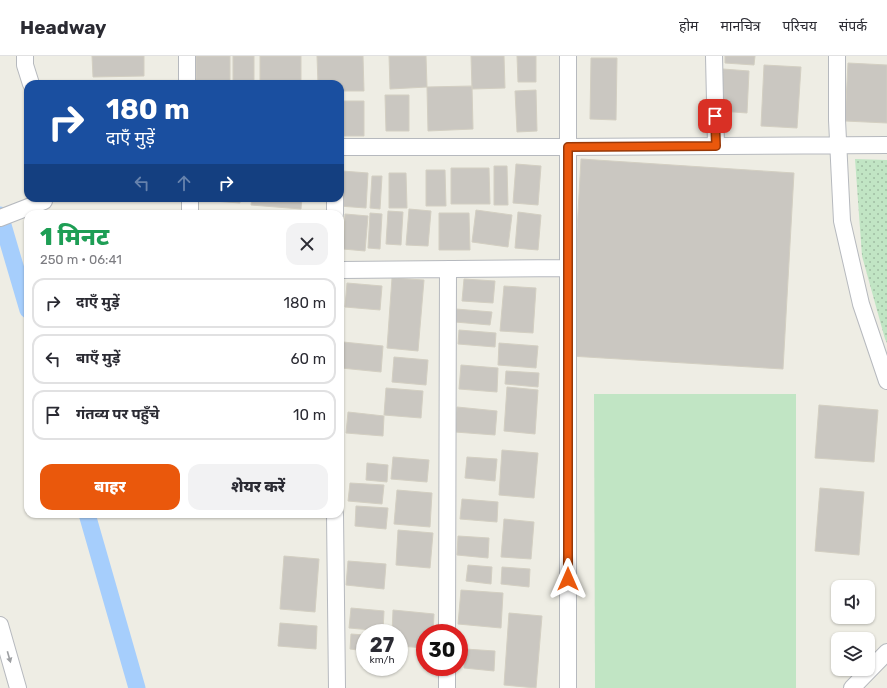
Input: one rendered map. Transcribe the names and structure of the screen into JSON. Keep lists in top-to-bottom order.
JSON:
{
  "page": {
    "header": "Headway",
    "nav": [
      "होम",
      "मानचित्र",
      "परिचय",
      "संपर्क"
    ],
    "turn": ["180 m", "दाएँ मुड़ें"],
    "heading": ["1 मिनट", "250 m · 06:41"],
    "list": [
      {
        "name": "दाएँ मुड़ें",
        "value": "180 m"
      },
      {
        "name": "बाएँ मुड़ें",
        "value": "60 m"
      },
      {
        "name": "गंतव्य पर पहुँचे",
        "value": "10 m"
      }
    ],
    "buttons": ["बाहर", "शेयर करें"],
    "speed": "27 km/h",
    "limit": "30"
  }
}
